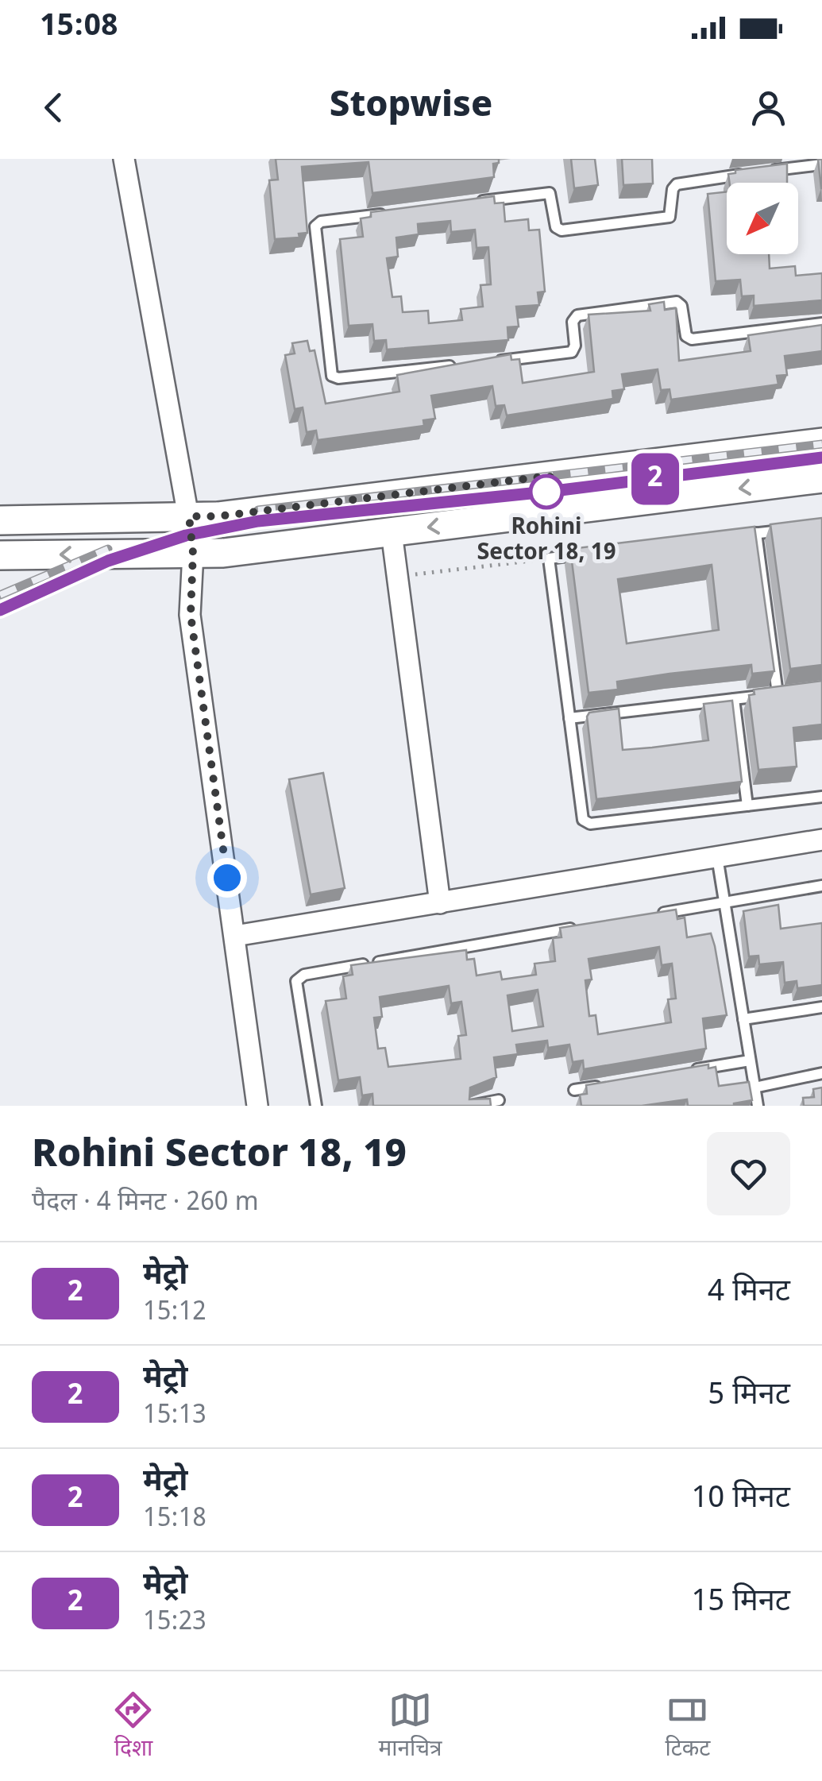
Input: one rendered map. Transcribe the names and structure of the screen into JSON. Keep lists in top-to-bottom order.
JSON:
{
  "places": ["Rohini Sector 18, 19"],
  "lines": ["metro line 2"],
  "north": "bottom left",
  "page": {
    "status": "15:08",
    "header": "Stopwise",
    "on_map": "2",
    "heading": ["Rohini Sector 18, 19", "पैदल · 4 मिनट · 260 m"],
    "list": [
      {
        "mark": "2",
        "name": "मेट्रो",
        "note": "15:12",
        "value": "4 मिनट"
      },
      {
        "mark": "2",
        "name": "मेट्रो",
        "note": "15:13",
        "value": "5 मिनट"
      },
      {
        "mark": "2",
        "name": "मेट्रो",
        "note": "15:18",
        "value": "10 मिनट"
      },
      {
        "mark": "2",
        "name": "मेट्रो",
        "note": "15:23",
        "value": "15 मिनट"
      }
    ],
    "tabs": ["दिशा", "मानचित्र", "टिकट"]
  }
}
